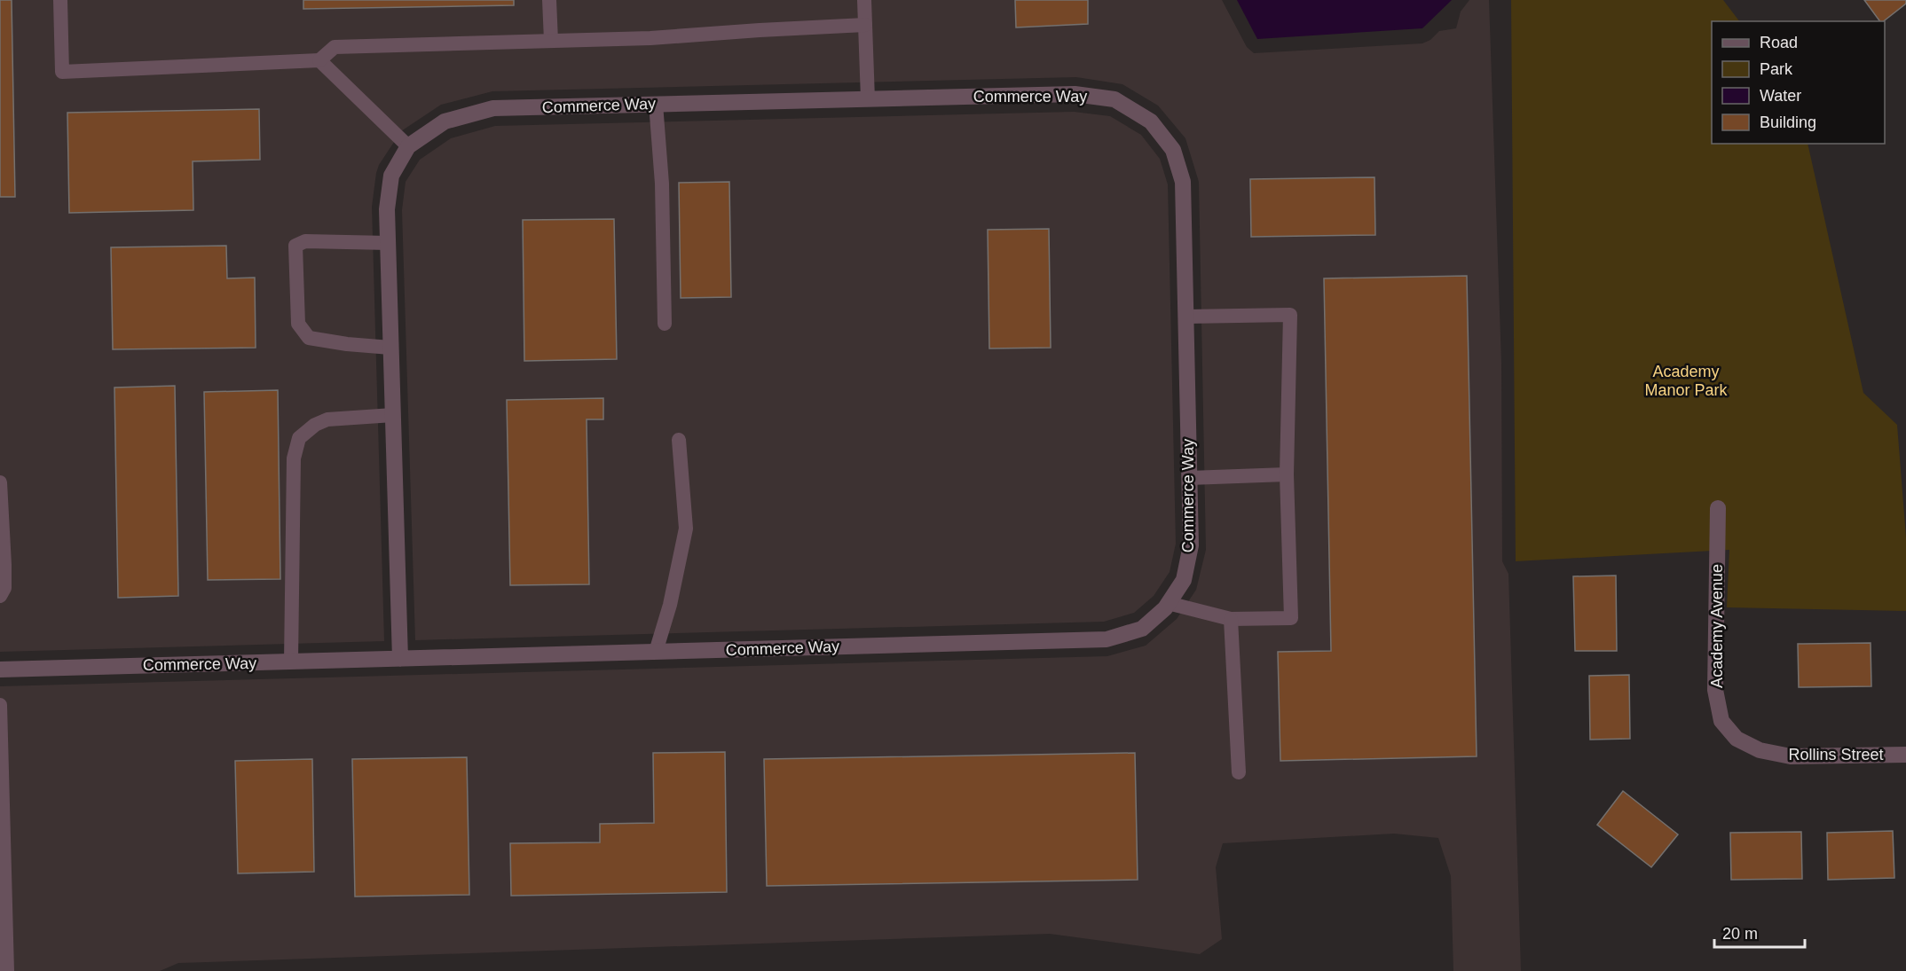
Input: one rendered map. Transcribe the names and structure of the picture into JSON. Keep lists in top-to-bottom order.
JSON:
{
  "streets": {
    "street": ["Commerce Way", "Academy Avenue", "Rollins Street"]
  },
  "crossings": [
    ["Academy Avenue", "Rollins Street"]
  ],
  "parks": ["Academy Manor Park"],
  "legend": [
    "Road",
    "Park",
    "Water",
    "Building"
  ],
  "scale_bar": "20 m"
}
